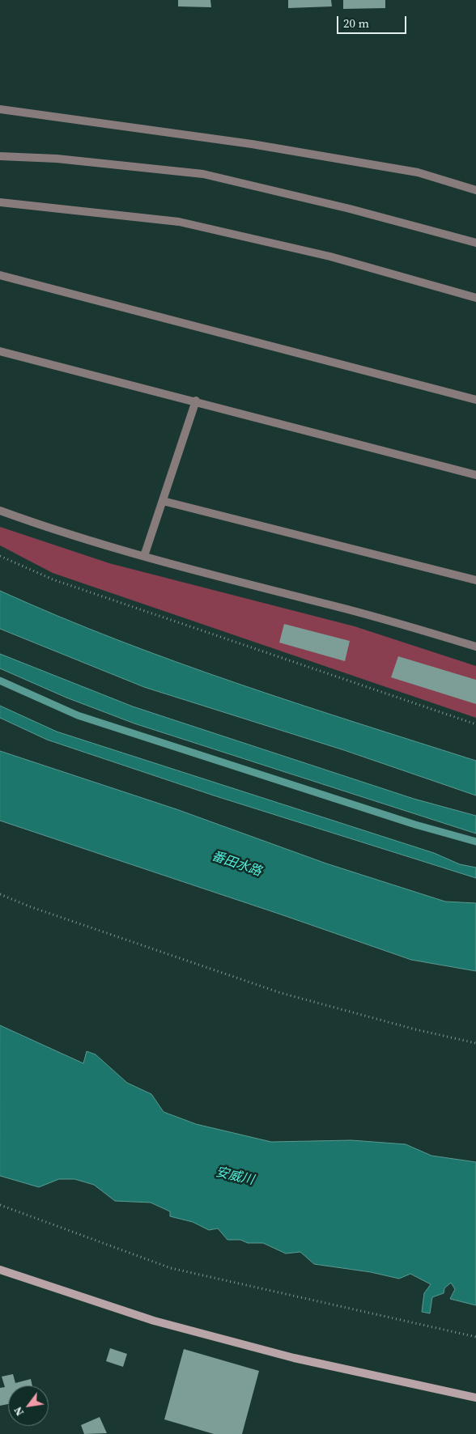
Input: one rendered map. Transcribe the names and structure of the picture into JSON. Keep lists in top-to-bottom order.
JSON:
{
  "water": ["番田水路", "安威川"],
  "scale_bar": "20 m",
  "north": "bottom left"
}
